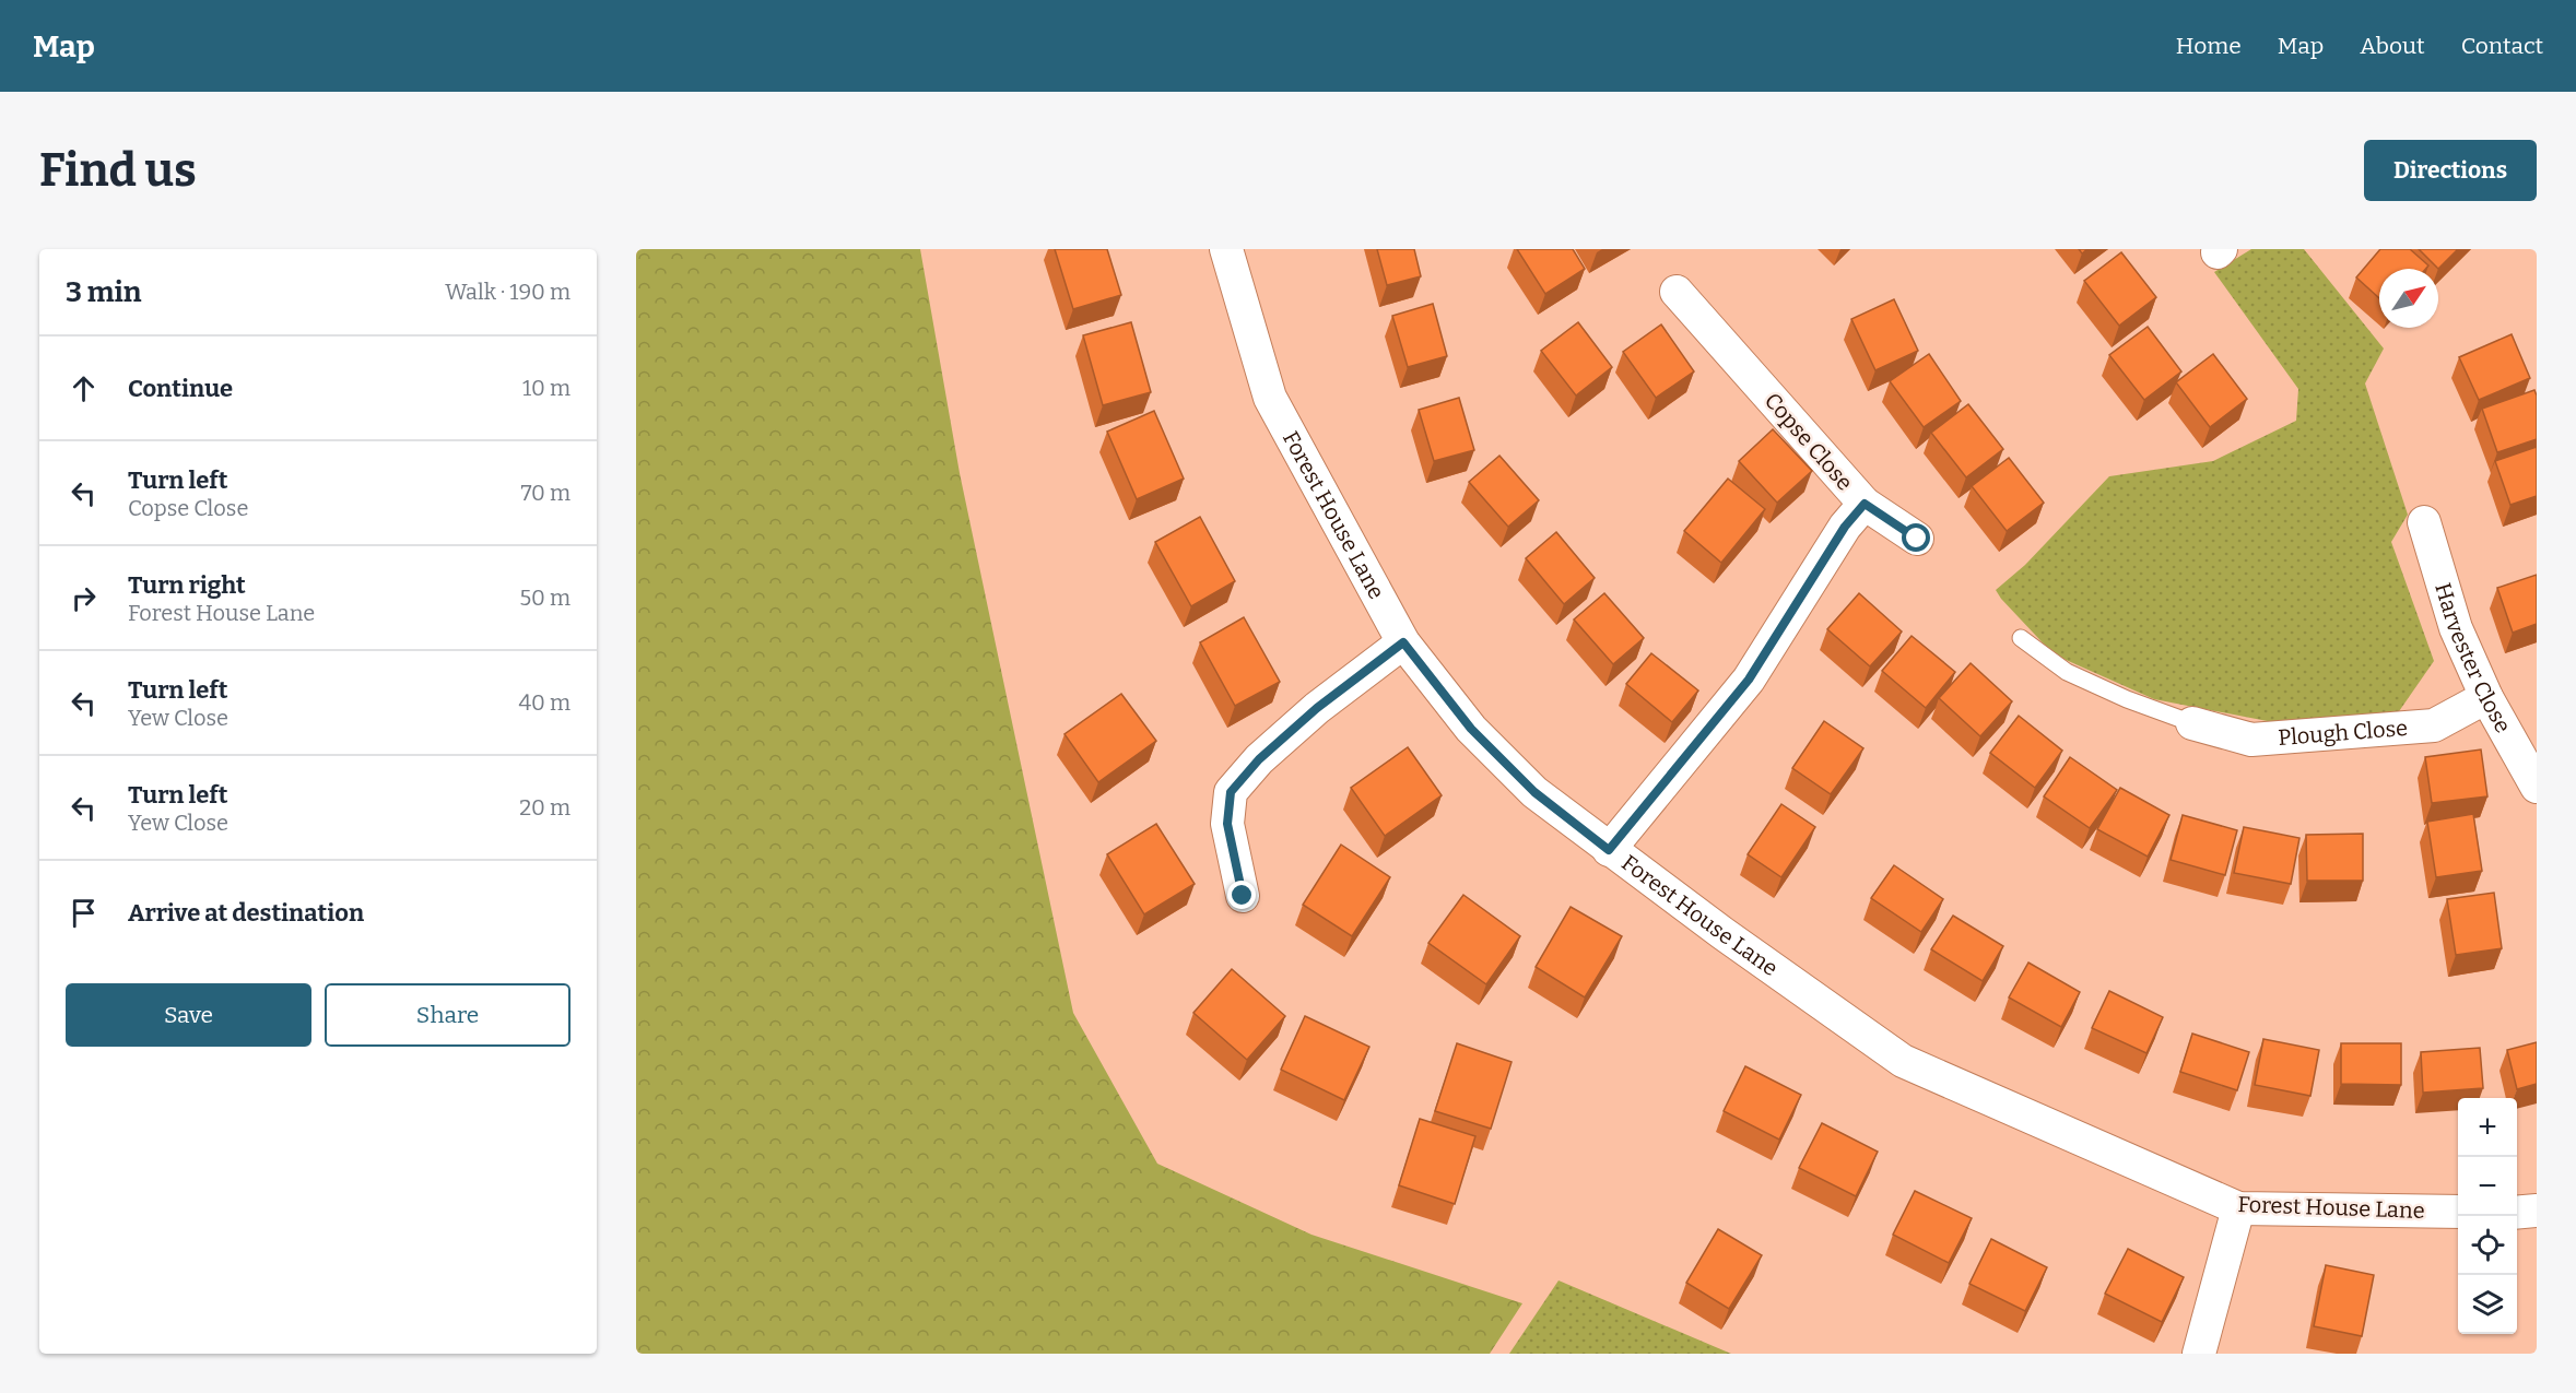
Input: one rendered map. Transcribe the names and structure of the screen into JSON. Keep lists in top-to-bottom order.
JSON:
{
  "streets": {
    "street": [
      "Copse Close",
      "Forest House Lane",
      "Harvester Close",
      "Plough Close"
    ]
  },
  "crossings": [
    ["Copse Close", "Forest House Lane"],
    ["Harvester Close", "Plough Close"]
  ],
  "north": "top right",
  "page": {
    "header": "Map",
    "nav": [
      "Home",
      "Map",
      "About",
      "Contact"
    ],
    "buttons": [
      "Directions",
      ["Save", "Share"]
    ],
    "title": "Find us",
    "heading": ["3 min", "Walk · 190 m"],
    "list": [
      ["Continue", "10 m"],
      ["Turn left", "Copse Close", "70 m"],
      ["Turn right", "Forest House Lane", "50 m"],
      ["Turn left", "Yew Close", "40 m"],
      ["Turn left", "Yew Close", "20 m"],
      "Arrive at destination"
    ],
    "map_buttons": ["+", "−"]
  }
}
